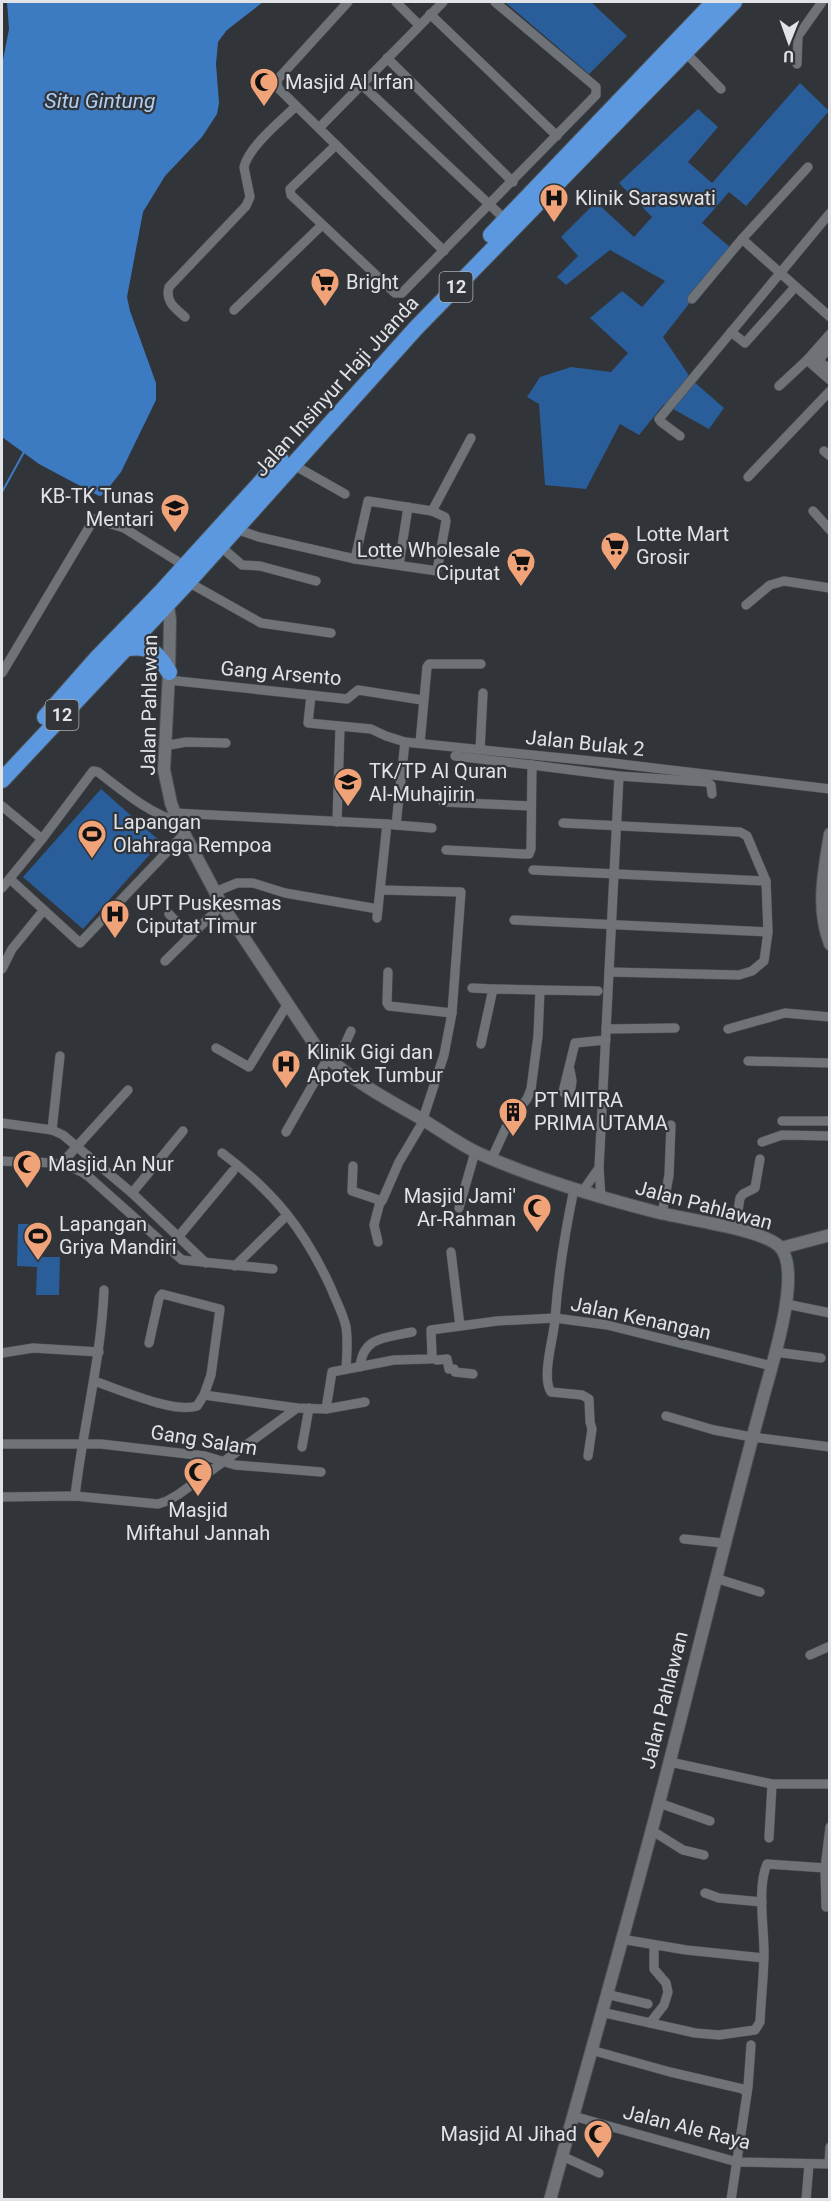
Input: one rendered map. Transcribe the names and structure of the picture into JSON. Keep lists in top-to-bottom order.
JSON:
{
  "streets": {
    "highway": ["12", "Jalan Insinyur Haji Juanda"],
    "main road": ["Jalan Pahlawan"],
    "street": [
      "Gang Arsento",
      "Jalan Bulak 2",
      "Jalan Kenangan",
      "Gang Salam",
      "Jalan Ale Raya"
    ]
  },
  "crossings": [
    ["Jalan Insinyur Haji Juanda", "Jalan Pahlawan"],
    ["Gang Arsento", "Jalan Pahlawan"],
    ["Gang Arsento", "Jalan Bulak 2"],
    ["Jalan Pahlawan", "Jalan Kenangan"],
    ["Jalan Pahlawan", "Jalan Ale Raya"]
  ],
  "water": ["Situ Gintung"],
  "places": {
    "mosque": [
      "Masjid Al Irfan",
      "Masjid An Nur",
      "Masjid Jami' Ar-Rahman",
      "Masjid Miftahul Jannah",
      "Masjid Al Jihad"
    ],
    "hospital": ["Klinik Saraswati", "UPT Puskesmas Ciputat Timur", "Klinik Gigi dan Apotek Tumbur"],
    "supermarket": ["Bright", "Lotte Mart Grosir", "Lotte Wholesale Ciputat"],
    "school or university": ["KB-TK Tunas Mentari", "TK/TP Al Quran Al-Muhajirin"],
    "sports": ["Lapangan Olahraga Rempoa", "Lapangan Griya Mandiri"],
    "building": ["PT MITRA PRIMA UTAMA"]
  },
  "north": "bottom"
}
